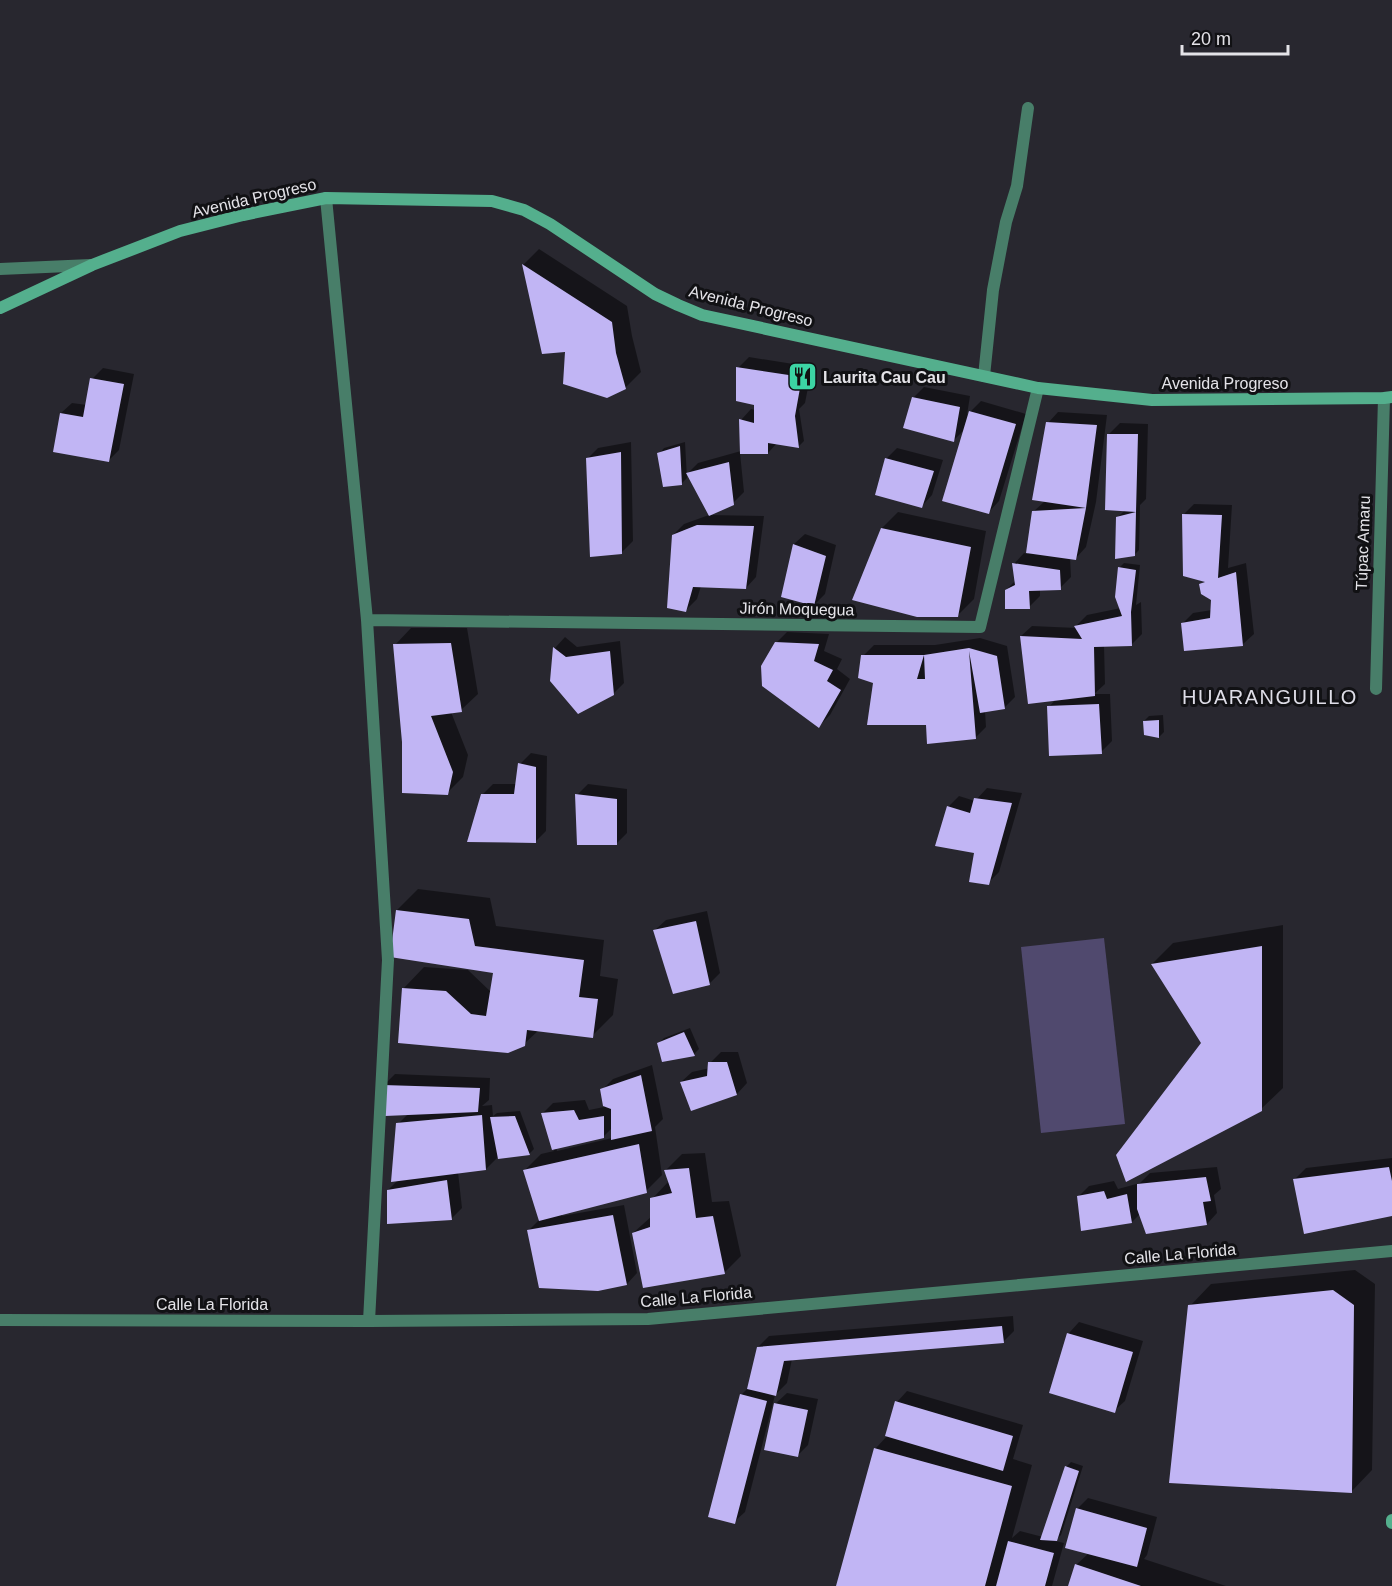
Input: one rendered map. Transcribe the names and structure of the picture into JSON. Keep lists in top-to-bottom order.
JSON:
{
  "streets": {
    "main road": ["Avenida Progreso"],
    "street": ["Túpac Amaru", "Jirón Moquegua", "Calle La Florida"]
  },
  "crossings": [
    ["Avenida Progreso", "Túpac Amaru"],
    ["Avenida Progreso", "Jirón Moquegua"]
  ],
  "districts": ["HUARANGUILLO"],
  "places": {
    "restaurant": ["Laurita Cau Cau"]
  },
  "scale_bar": "20 m"
}
